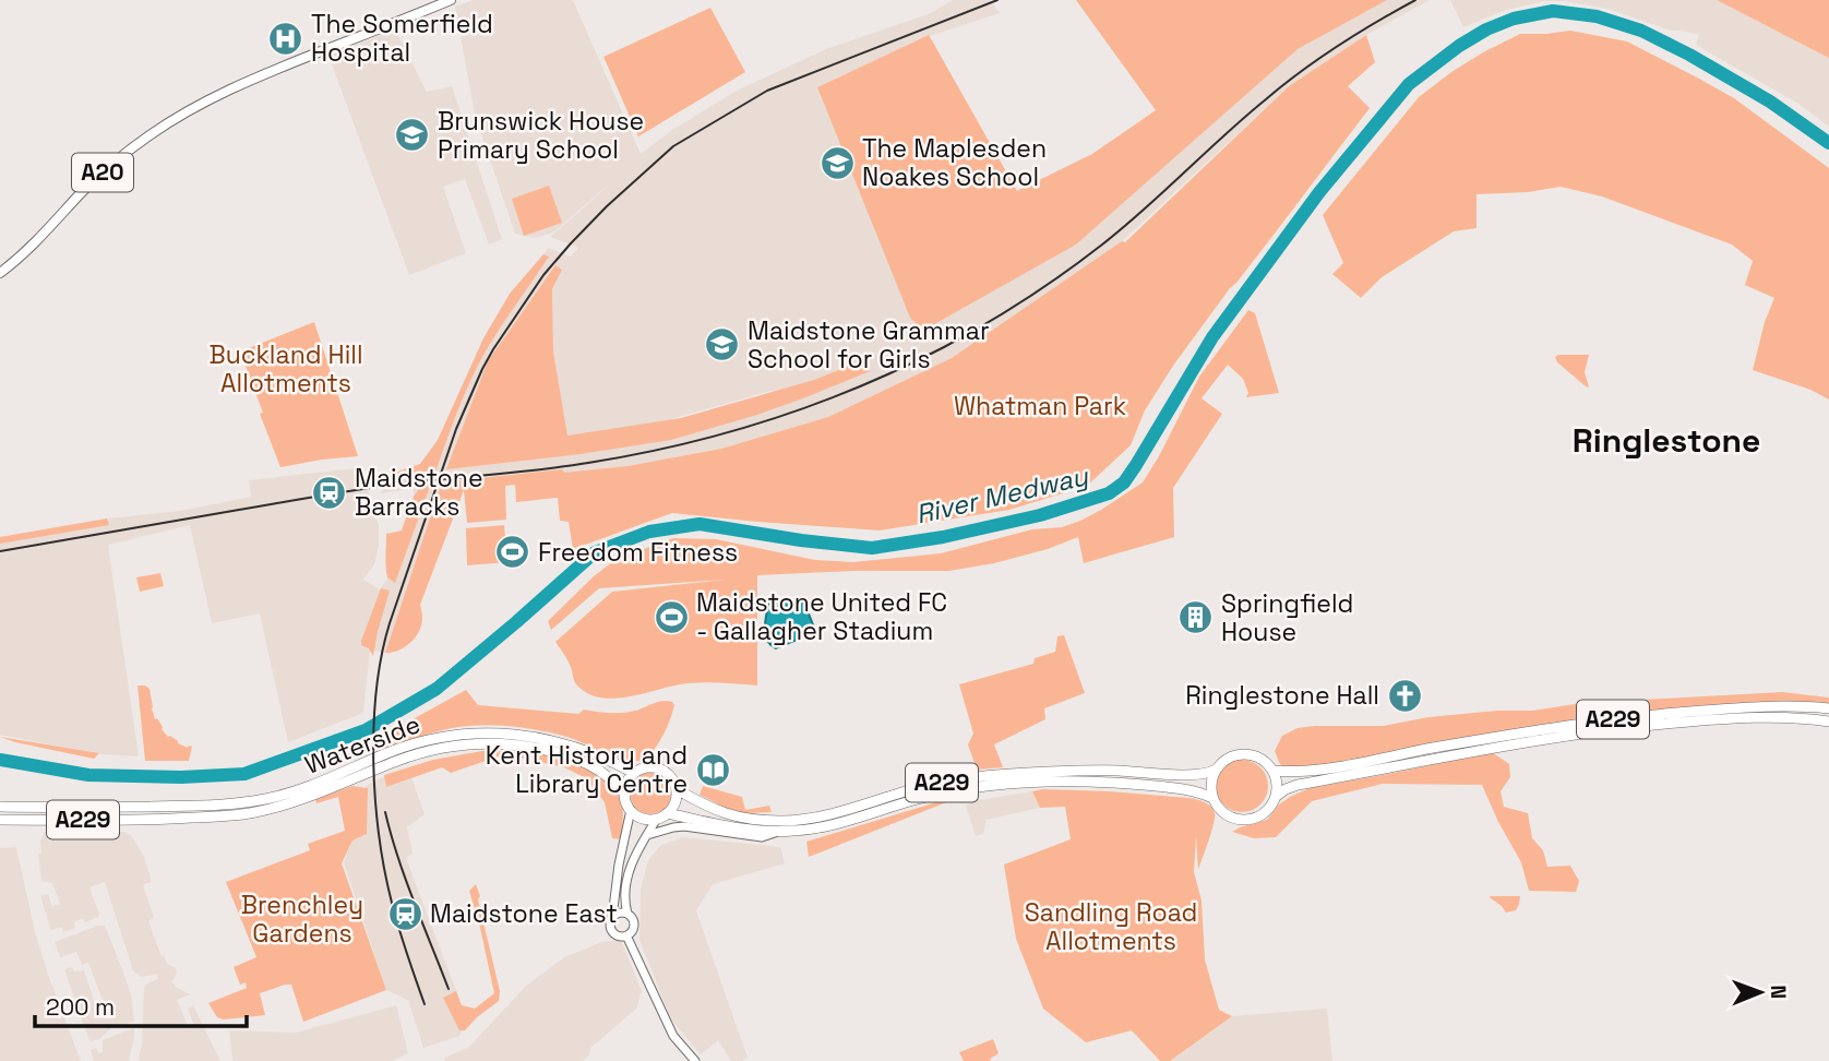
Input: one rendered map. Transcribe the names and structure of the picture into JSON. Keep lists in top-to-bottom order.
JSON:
{
  "streets": {
    "highway": ["A229", "Waterside"],
    "main road": ["A20"]
  },
  "crossings": [
    ["A229", "Waterside"]
  ],
  "districts": ["Ringlestone"],
  "water": ["River Medway"],
  "parks": [
    "Buckland Hill Allotments",
    "Whatman Park",
    "Brenchley Gardens",
    "Sandling Road Allotments"
  ],
  "places": {
    "hospital": ["The Somerfield Hospital"],
    "school or university": ["Brunswick House Primary School", "The Maplesden Noakes School", "Maidstone Grammar School for Girls"],
    "station": ["Maidstone Barracks", "Maidstone East"],
    "sports": ["Freedom Fitness", "Maidstone United FC - Gallagher Stadium"],
    "building": ["Springfield House"],
    "church": ["Ringlestone Hall"],
    "library": ["Kent History and Library Centre"]
  },
  "scale_bar": "200 m",
  "north": "right"
}
